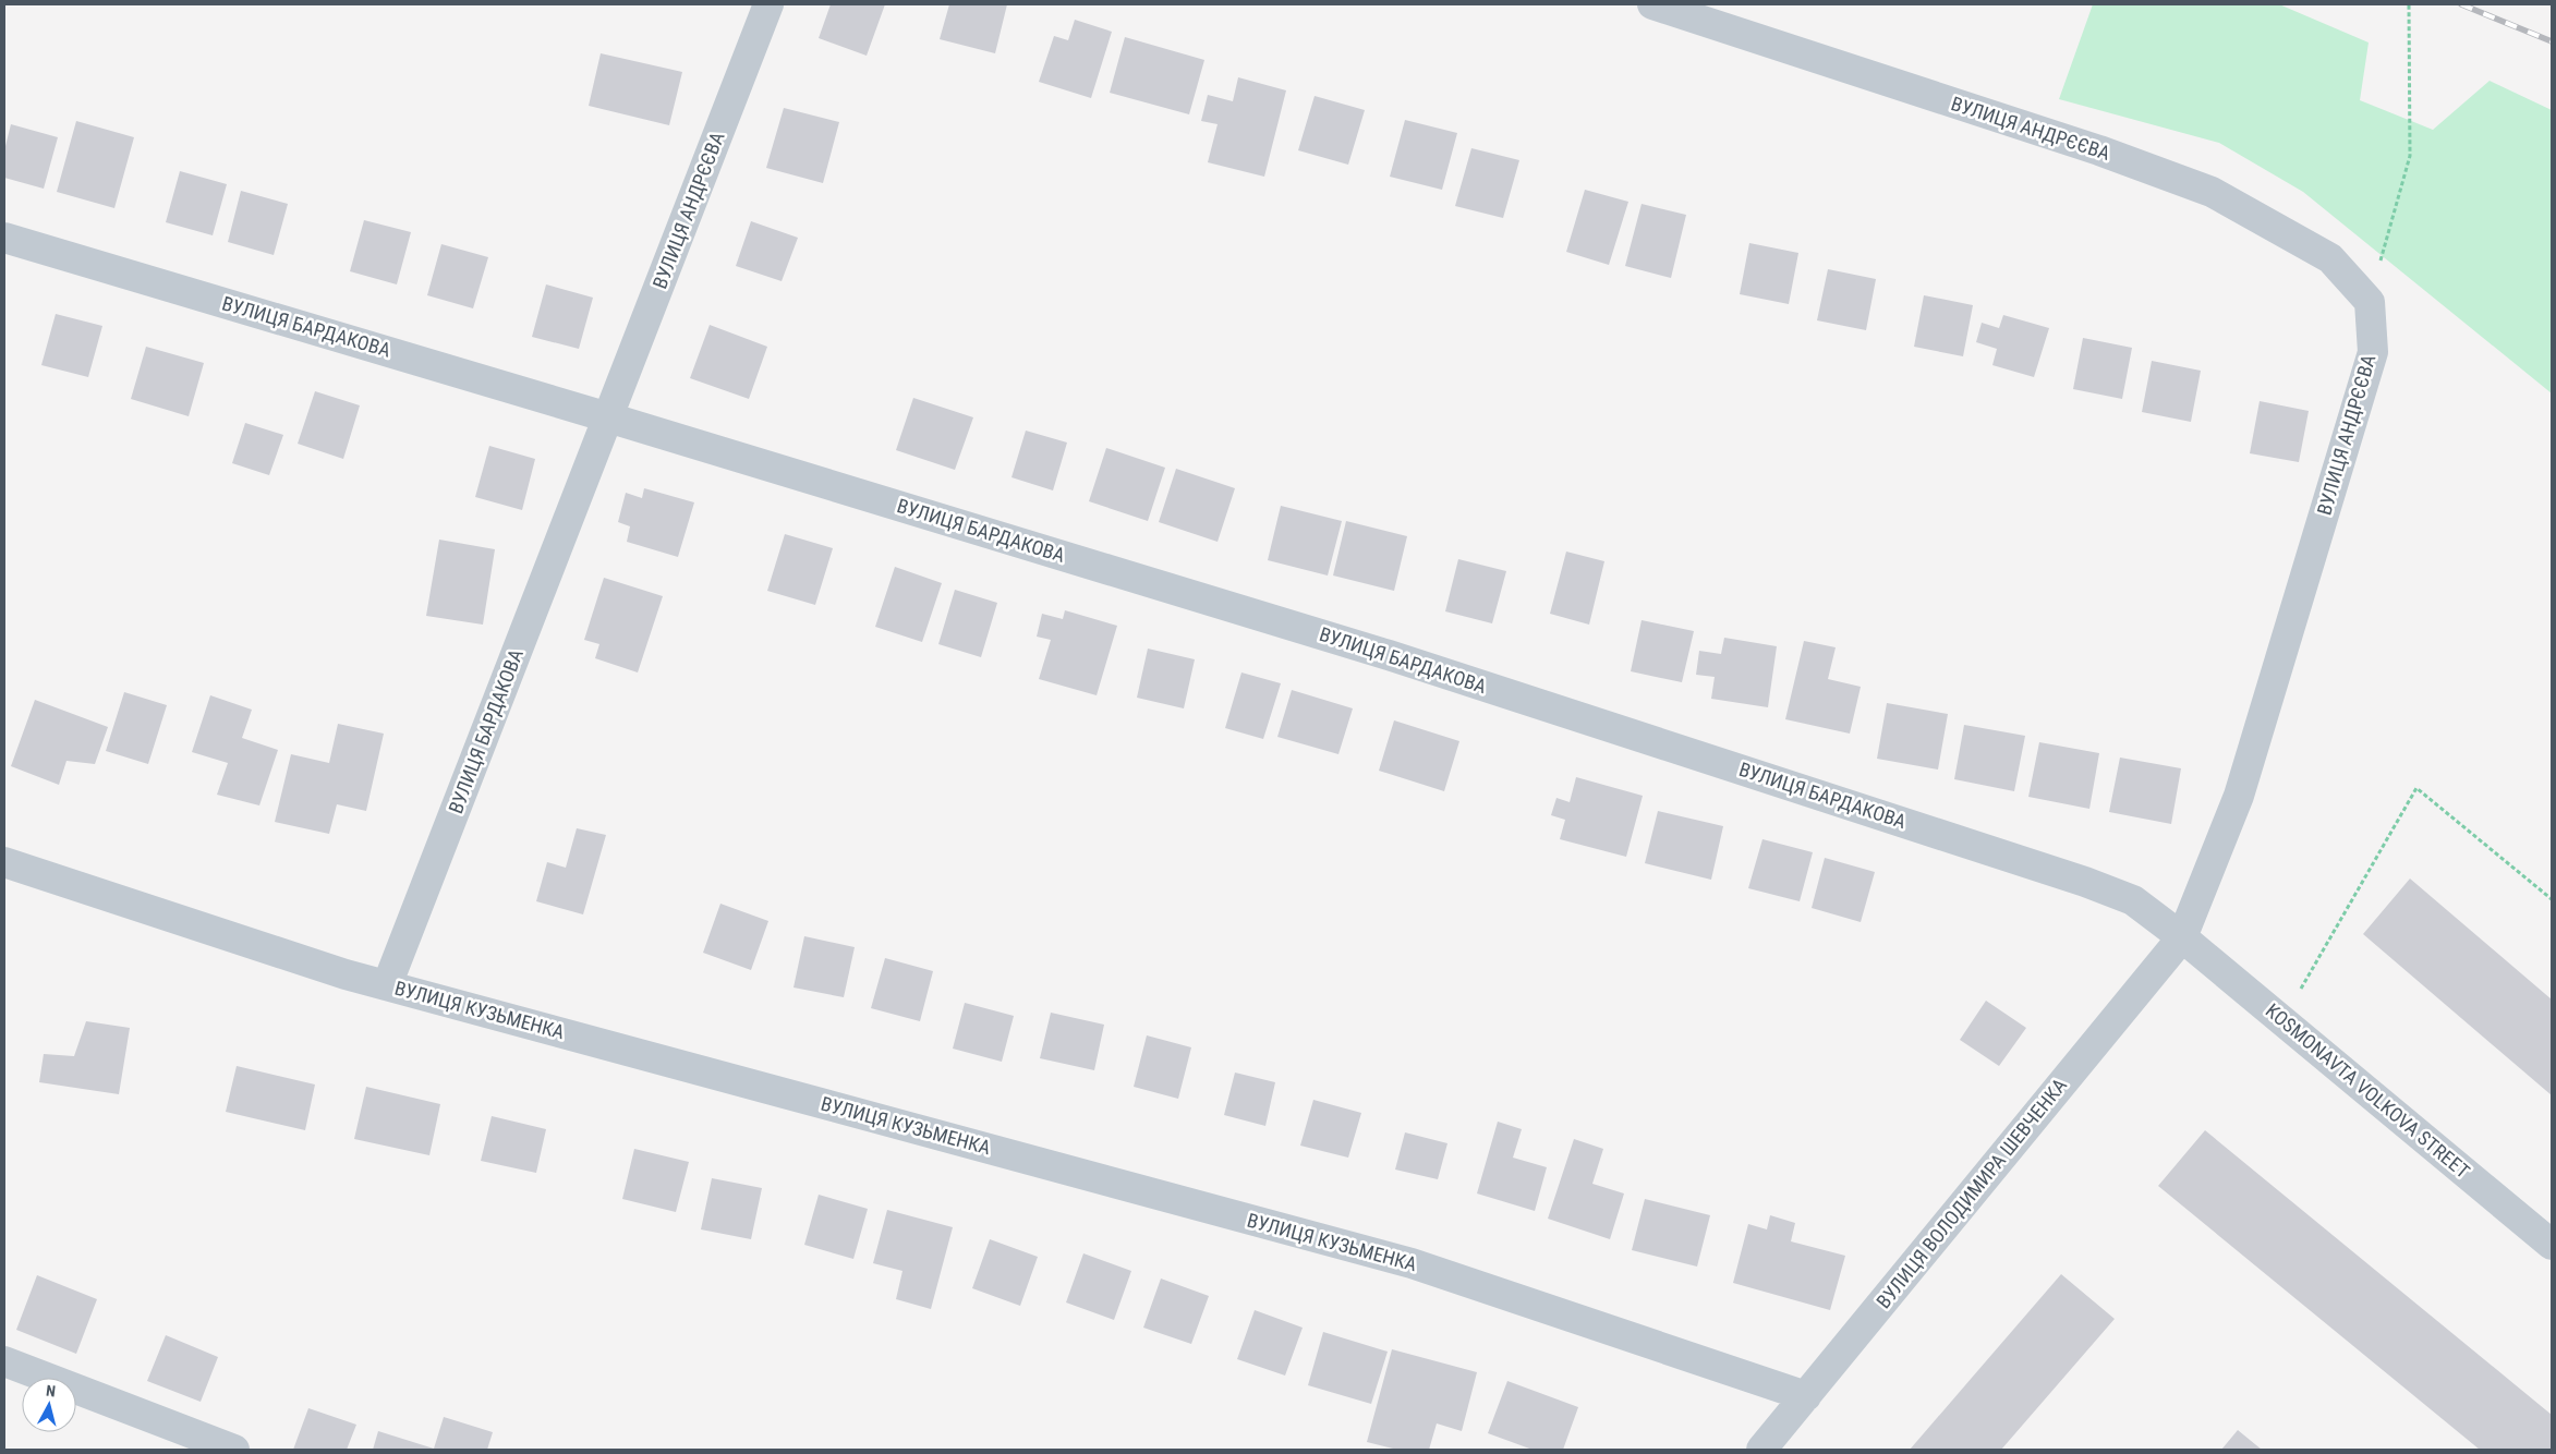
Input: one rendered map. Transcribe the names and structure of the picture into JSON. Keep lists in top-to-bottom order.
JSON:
{
  "streets": {
    "street": [
      "ВУЛИЦЯ АНДРЄЄВА",
      "ВУЛИЦЯ БАРДАКОВА",
      "ВУЛИЦЯ КУЗЬМЕНКА",
      "KOSMONAVTA VOLKOVA STREET",
      "ВУЛИЦЯ ВОЛОДИМИРА ШЕВЧЕНКА"
    ]
  },
  "crossings": [
    ["ВУЛИЦЯ АНДРЄЄВА", "ВУЛИЦЯ БАРДАКОВА"],
    ["ВУЛИЦЯ АНДРЄЄВА", "KOSMONAVTA VOLKOVA STREET"],
    ["ВУЛИЦЯ АНДРЄЄВА", "ВУЛИЦЯ ВОЛОДИМИРА ШЕВЧЕНКА"],
    ["ВУЛИЦЯ БАРДАКОВА", "ВУЛИЦЯ КУЗЬМЕНКА"],
    ["ВУЛИЦЯ БАРДАКОВА", "KOSMONAVTA VOLKOVA STREET"],
    ["ВУЛИЦЯ БАРДАКОВА", "ВУЛИЦЯ ВОЛОДИМИРА ШЕВЧЕНКА"],
    ["ВУЛИЦЯ КУЗЬМЕНКА", "ВУЛИЦЯ ВОЛОДИМИРА ШЕВЧЕНКА"],
    ["KOSMONAVTA VOLKOVA STREET", "ВУЛИЦЯ ВОЛОДИМИРА ШЕВЧЕНКА"]
  ],
  "north": "top"
}
